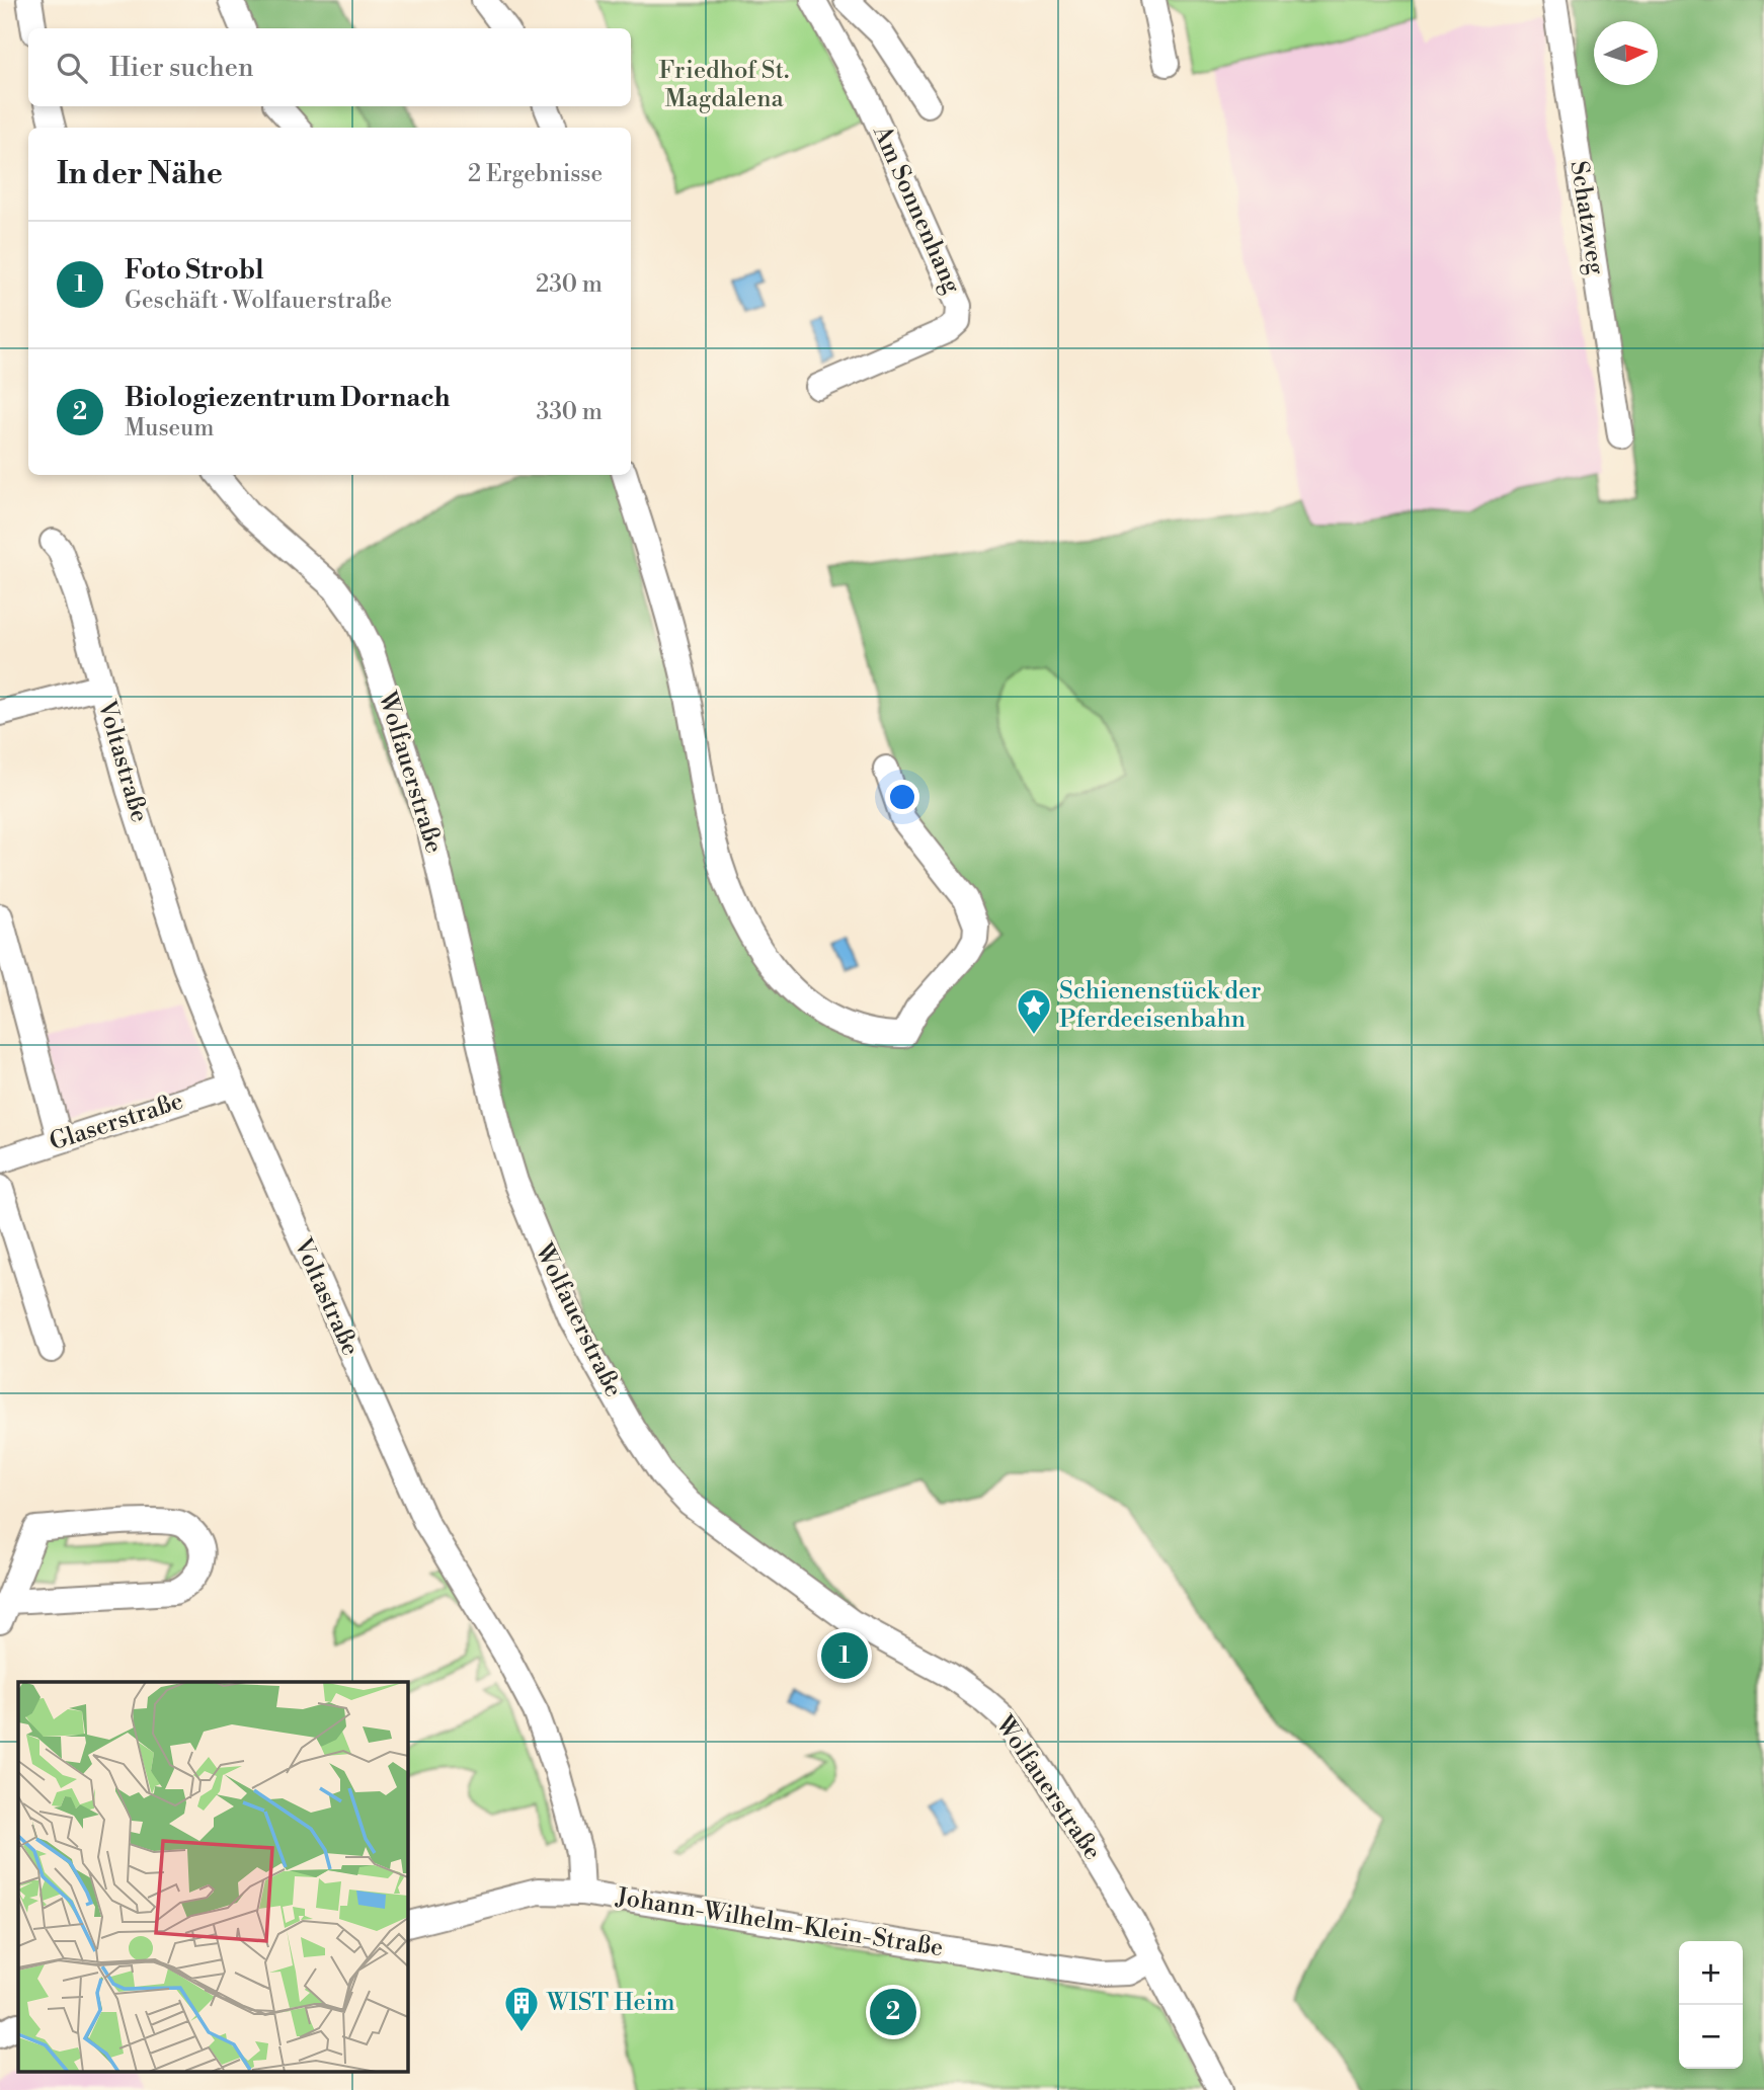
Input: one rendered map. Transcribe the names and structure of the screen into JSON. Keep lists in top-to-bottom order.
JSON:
{
  "streets": {
    "street": [
      "Am Sonnenhang",
      "Schatzweg",
      "Voltastraße",
      "Wolfauerstraße",
      "Glaserstraße",
      "Johann-Wilhelm-Klein-Straße"
    ]
  },
  "crossings": [
    ["Voltastraße", "Glaserstraße"],
    ["Voltastraße", "Johann-Wilhelm-Klein-Straße"],
    ["Wolfauerstraße", "Johann-Wilhelm-Klein-Straße"]
  ],
  "parks": ["Friedhof St. Magdalena"],
  "places": {
    "place": ["Schienenstück der Pferdeeisenbahn"],
    "building": ["WIST Heim"]
  },
  "north": "right",
  "page": {
    "search": "Hier suchen",
    "heading": ["In der Nähe", "2 Ergebnisse"],
    "list": [
      {
        "mark": "1",
        "name": "Foto Strobl",
        "note": "Geschäft · Wolfauerstraße",
        "value": "230 m"
      },
      {
        "mark": "2",
        "name": "Biologiezentrum Dornach",
        "note": "Museum",
        "value": "330 m"
      }
    ],
    "pins": ["1", "2"],
    "map_buttons": ["+", "−"]
  }
}
